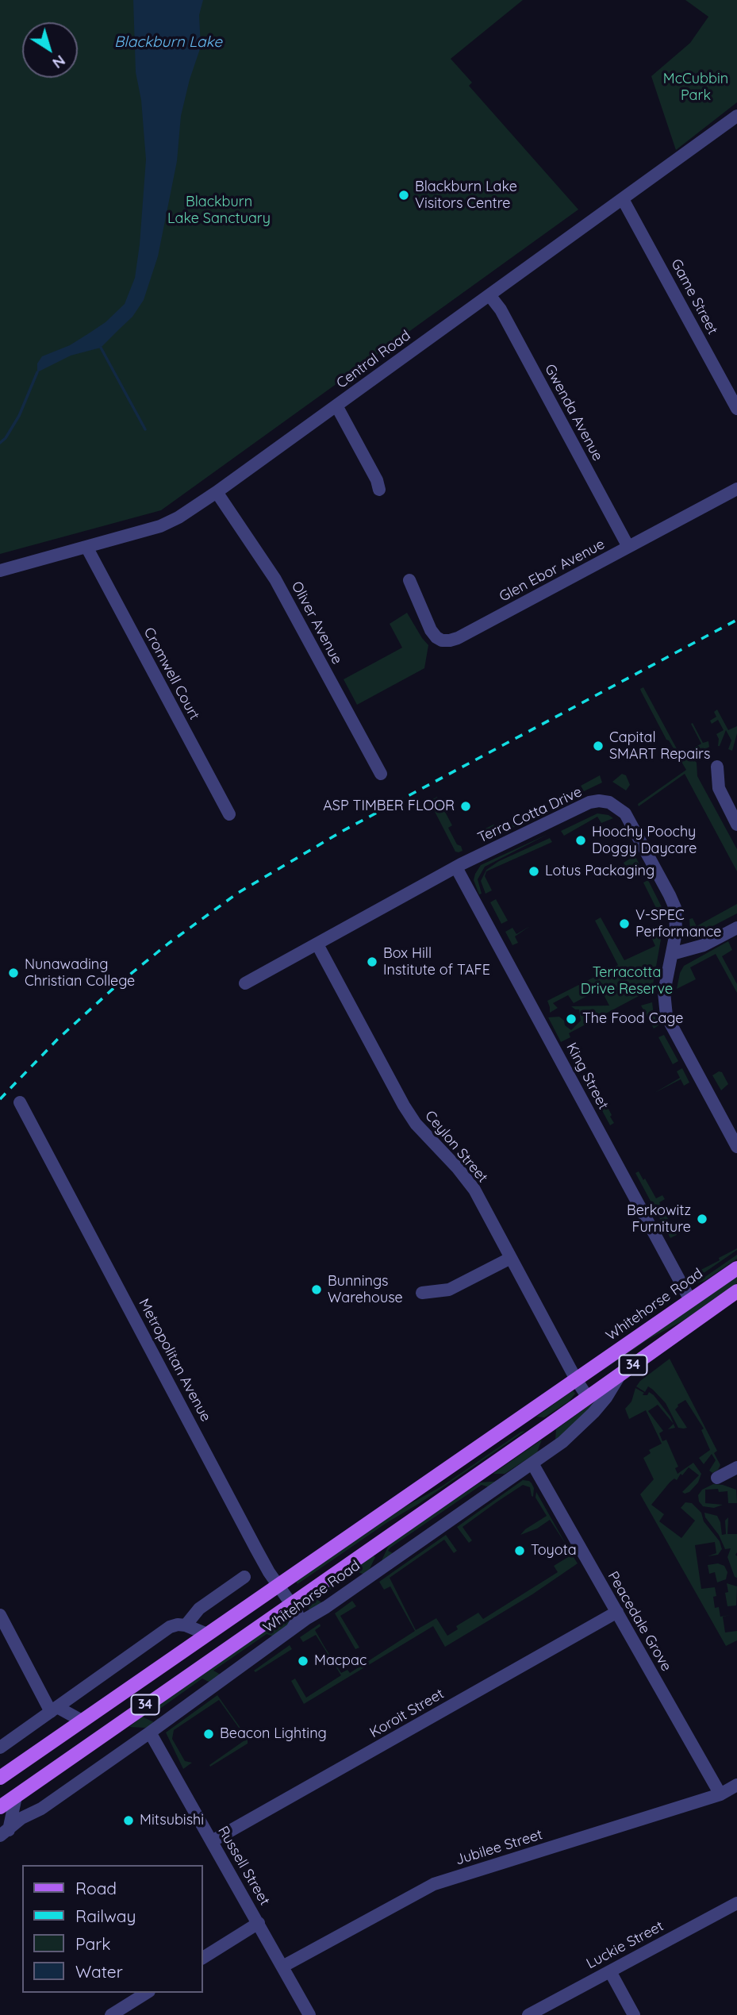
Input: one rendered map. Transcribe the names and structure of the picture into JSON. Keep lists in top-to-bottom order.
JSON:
{
  "streets": {
    "main road": ["Whitehorse Road", "34"],
    "street": [
      "Game Street",
      "Central Road",
      "Gwenda Avenue",
      "Glen Ebor Avenue",
      "Oliver Avenue",
      "Cromwell Court",
      "Terra Cotta Drive",
      "King Street",
      "Ceylon Street",
      "Metropolitan Avenue",
      "Peacedale Grove",
      "Koroit Street",
      "Jubilee Street",
      "Russell Street",
      "Luckie Street"
    ]
  },
  "crossings": [
    ["Game Street", "Central Road"],
    ["Central Road", "Gwenda Avenue"],
    ["Central Road", "Oliver Avenue"],
    ["Central Road", "Cromwell Court"],
    ["Gwenda Avenue", "Glen Ebor Avenue"],
    ["Terra Cotta Drive", "King Street"],
    ["Terra Cotta Drive", "Ceylon Street"],
    ["King Street", "Whitehorse Road"],
    ["Ceylon Street", "Whitehorse Road"],
    ["Whitehorse Road", "Metropolitan Avenue"],
    ["Whitehorse Road", "Peacedale Grove"],
    ["Whitehorse Road", "Russell Street"],
    ["Peacedale Grove", "Koroit Street"],
    ["Peacedale Grove", "Jubilee Street"],
    ["Koroit Street", "Russell Street"],
    ["Jubilee Street", "Russell Street"]
  ],
  "water": ["Blackburn Lake"],
  "parks": ["McCubbin Park", "Blackburn Lake Sanctuary", "Terracotta Drive Reserve"],
  "places": [
    "Blackburn Lake Visitors Centre",
    "Capital SMART Repairs",
    "ASP TIMBER FLOOR",
    "Hoochy Poochy Doggy Daycare",
    "Lotus Packaging",
    "V-SPEC Performance",
    "Box Hill Institute of TAFE",
    "Nunawading Christian College",
    "The Food Cage",
    "Berkowitz Furniture",
    "Bunnings Warehouse",
    "Toyota",
    "Macpac",
    "Beacon Lighting",
    "Mitsubishi"
  ],
  "legend": [
    "Road",
    "Railway",
    "Park",
    "Water"
  ],
  "north": "bottom right"
}
